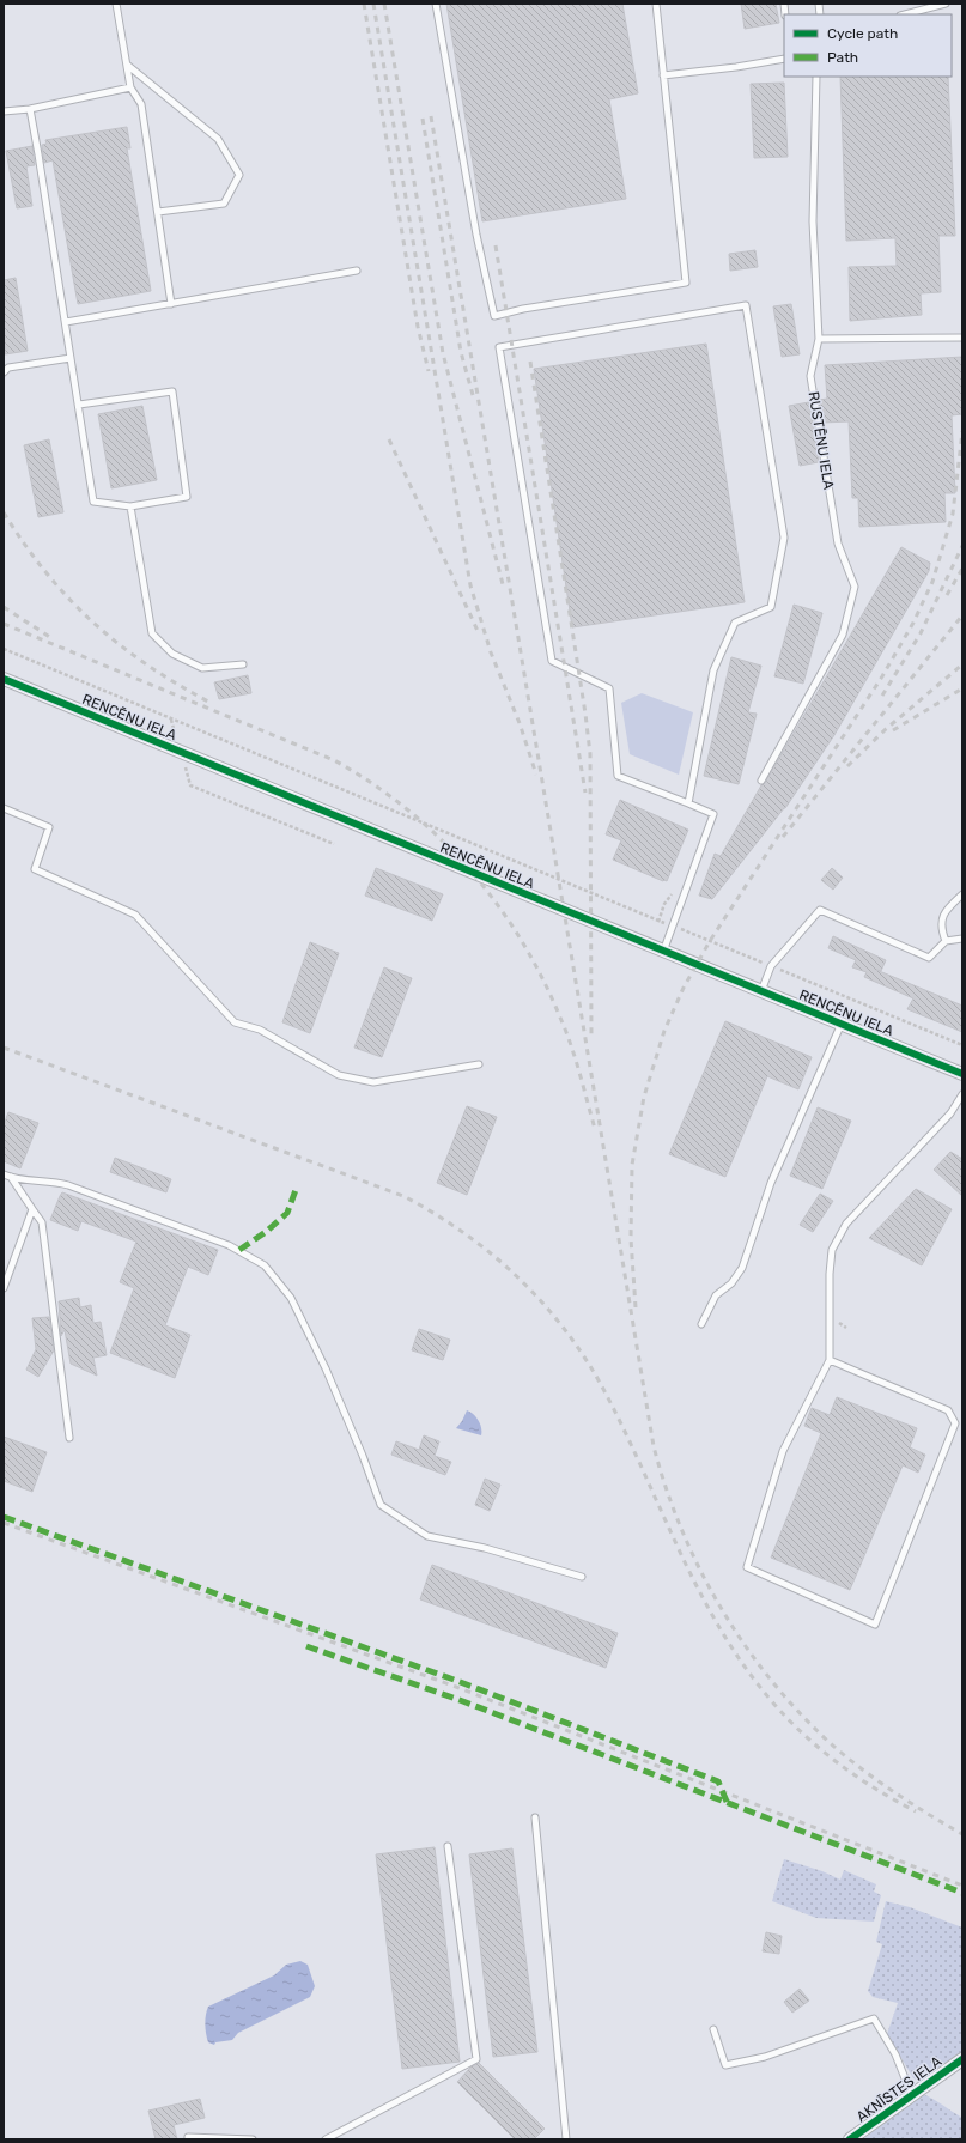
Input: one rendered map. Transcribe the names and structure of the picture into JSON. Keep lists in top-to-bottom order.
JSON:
{
  "streets": {
    "street": ["RENCĒNU IELA", "AKNĪSTES IELA"],
    "lane": ["RUSTĒNU IELA"]
  },
  "legend": ["Cycle path", "Path"]
}
